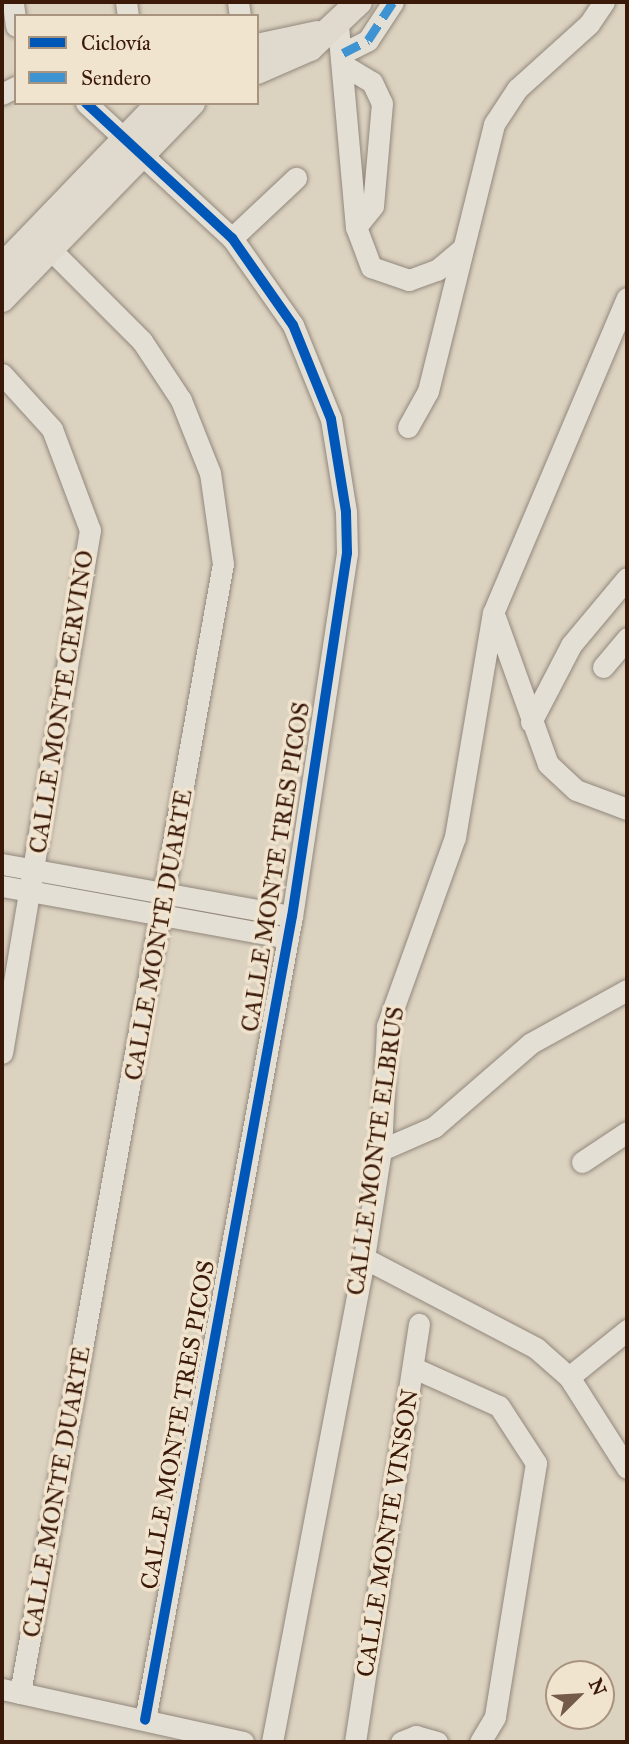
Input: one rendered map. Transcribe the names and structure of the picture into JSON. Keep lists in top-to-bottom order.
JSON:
{
  "streets": {
    "street": [
      "CALLE MONTE CERVINO",
      "CALLE MONTE TRES PICOS",
      "CALLE MONTE DUARTE",
      "CALLE MONTE ELBRUS",
      "CALLE MONTE VINSON"
    ]
  },
  "legend": ["Ciclovía", "Sendero"],
  "north": "top right"
}
